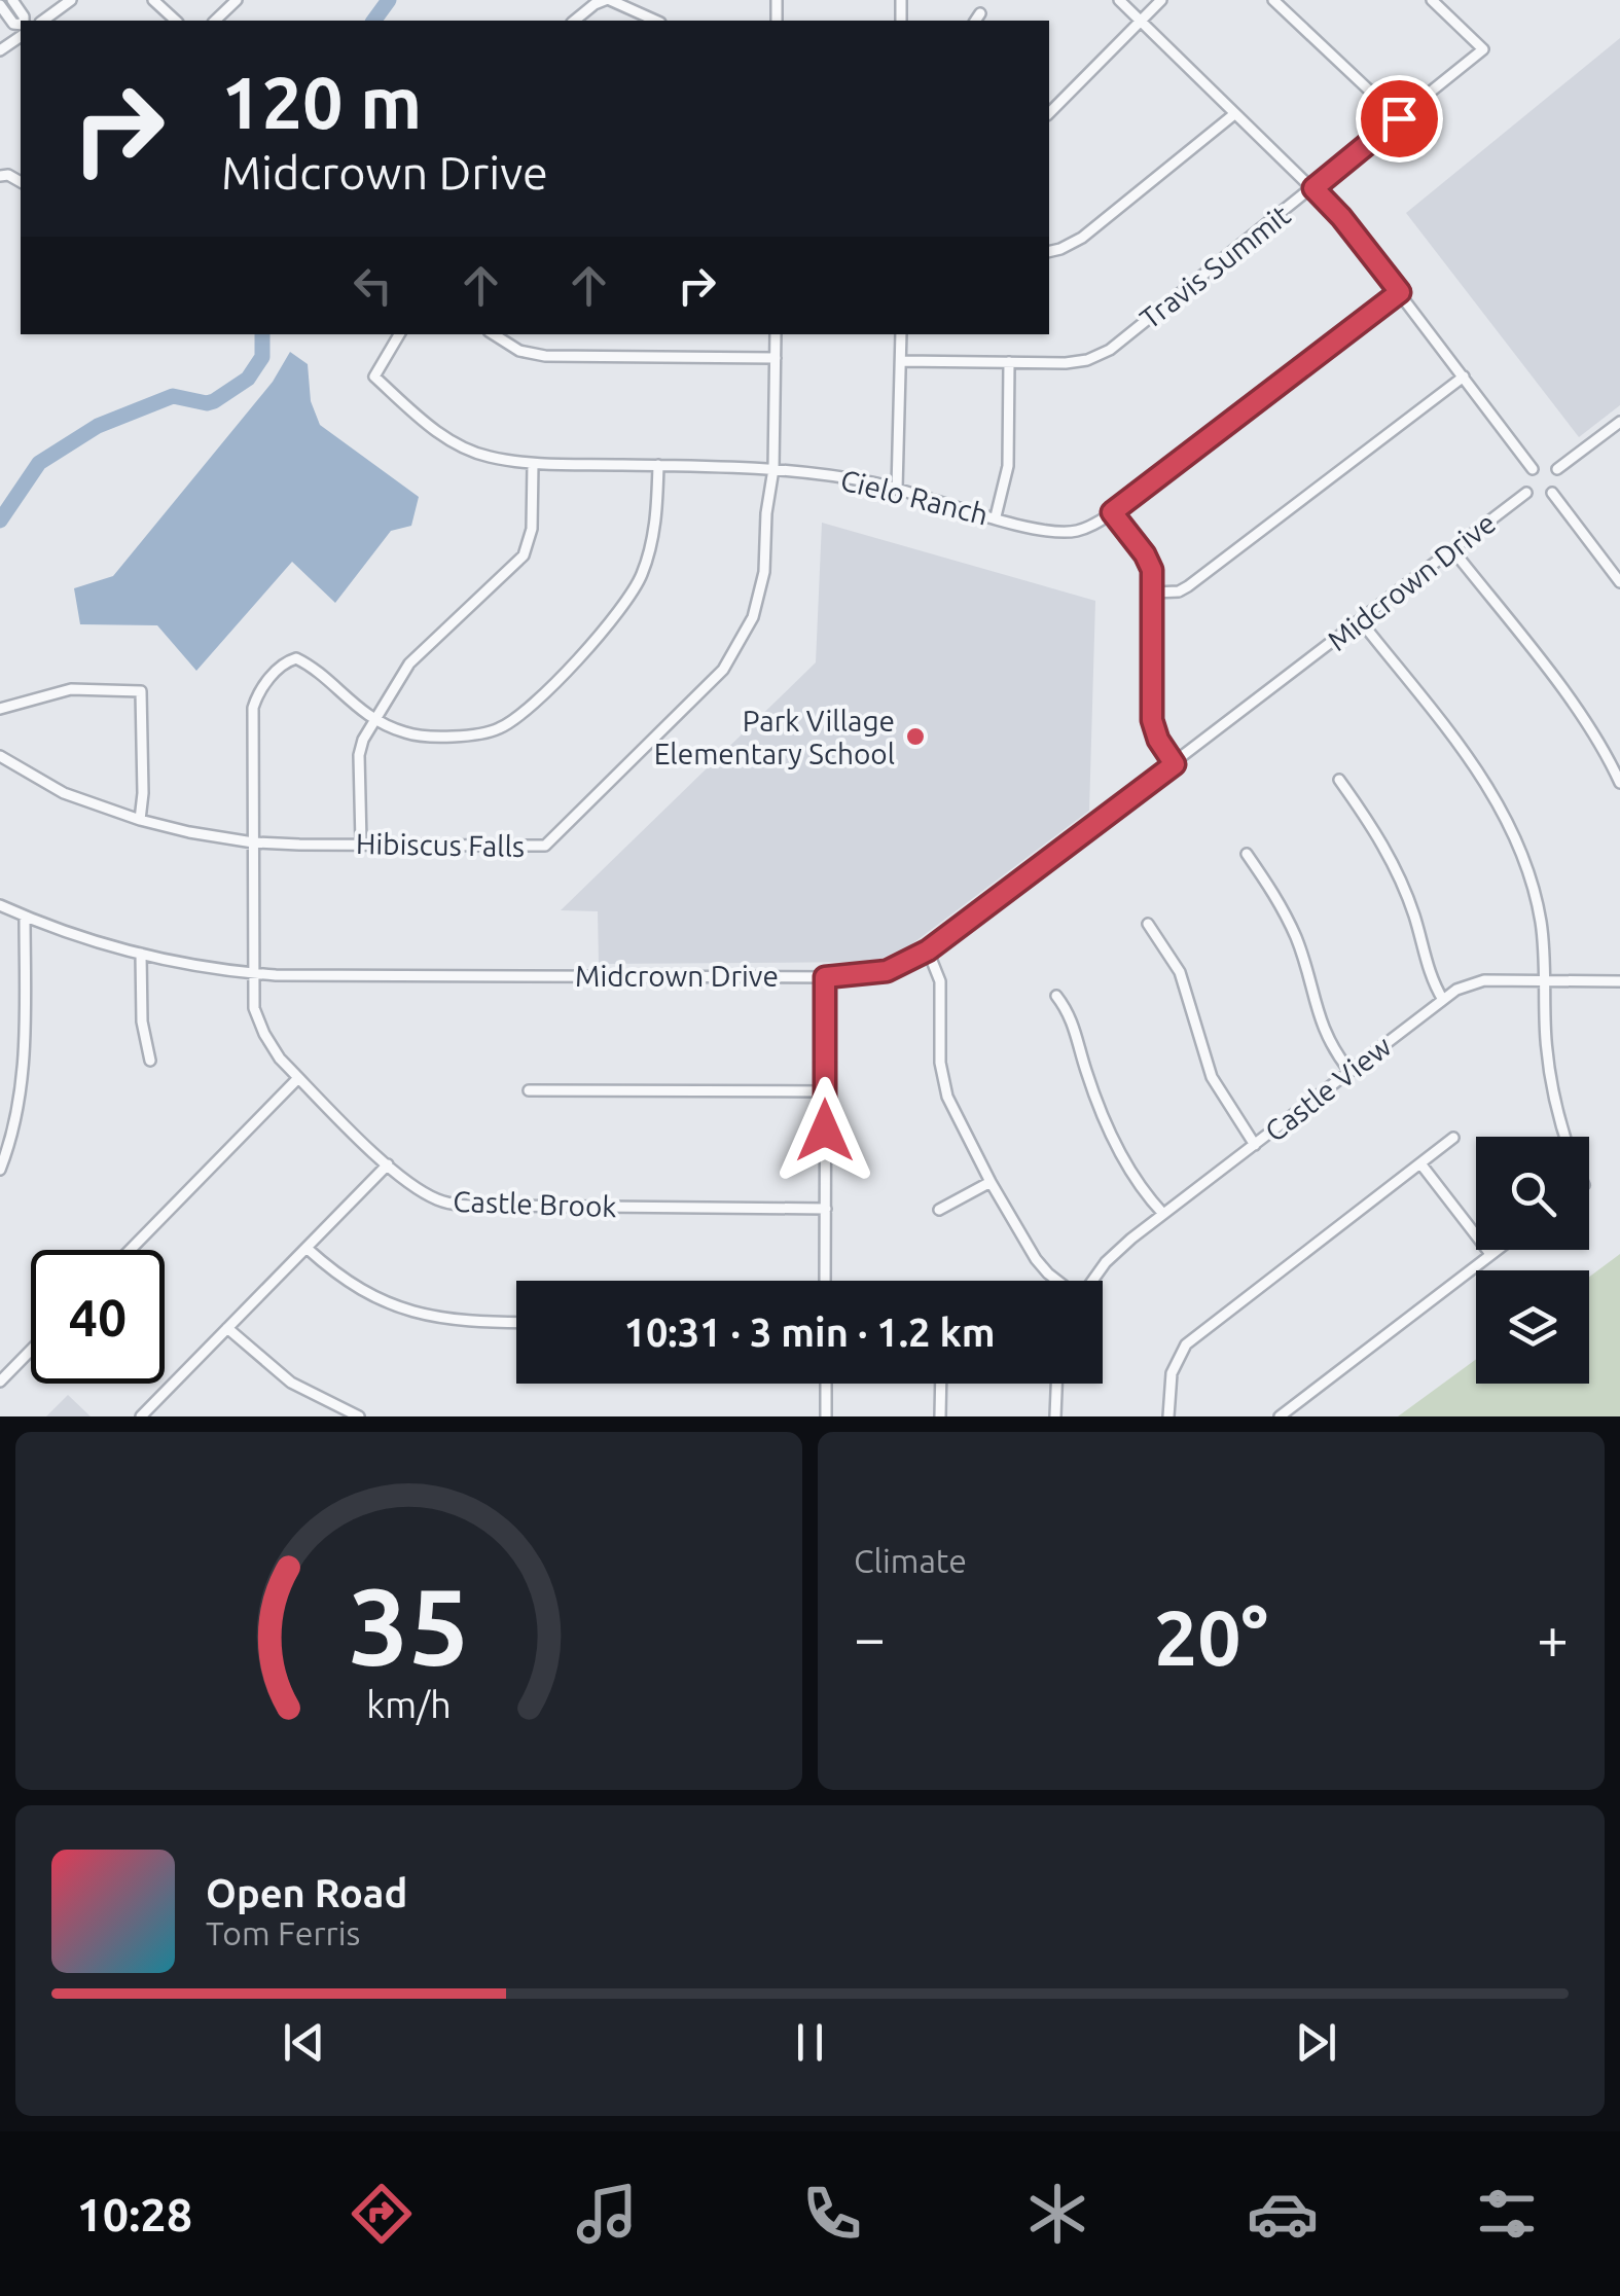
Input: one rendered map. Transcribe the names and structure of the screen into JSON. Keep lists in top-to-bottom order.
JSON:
{
  "streets": {
    "street": [
      "Travis Summit",
      "Cielo Ranch",
      "Midcrown Drive",
      "Hibiscus Falls",
      "Castle View",
      "Castle Brook"
    ]
  },
  "crossings": [
    ["Cielo Ranch", "Hibiscus Falls"],
    ["Midcrown Drive", "Castle Brook"],
    ["Hibiscus Falls", "Castle Brook"]
  ],
  "places": ["Park Village Elementary School"],
  "page": {
    "turn": ["120 m", "Midcrown Drive"],
    "limit": "40",
    "trip": "10:31 · 3 min · 1.2 km",
    "tile": "Climate",
    "heat": ["−", "20°", "+"],
    "song": ["Open Road", "Tom Ferris"],
    "tabs": "10:28",
    "gauge": ["35", "km/h"]
  }
}
